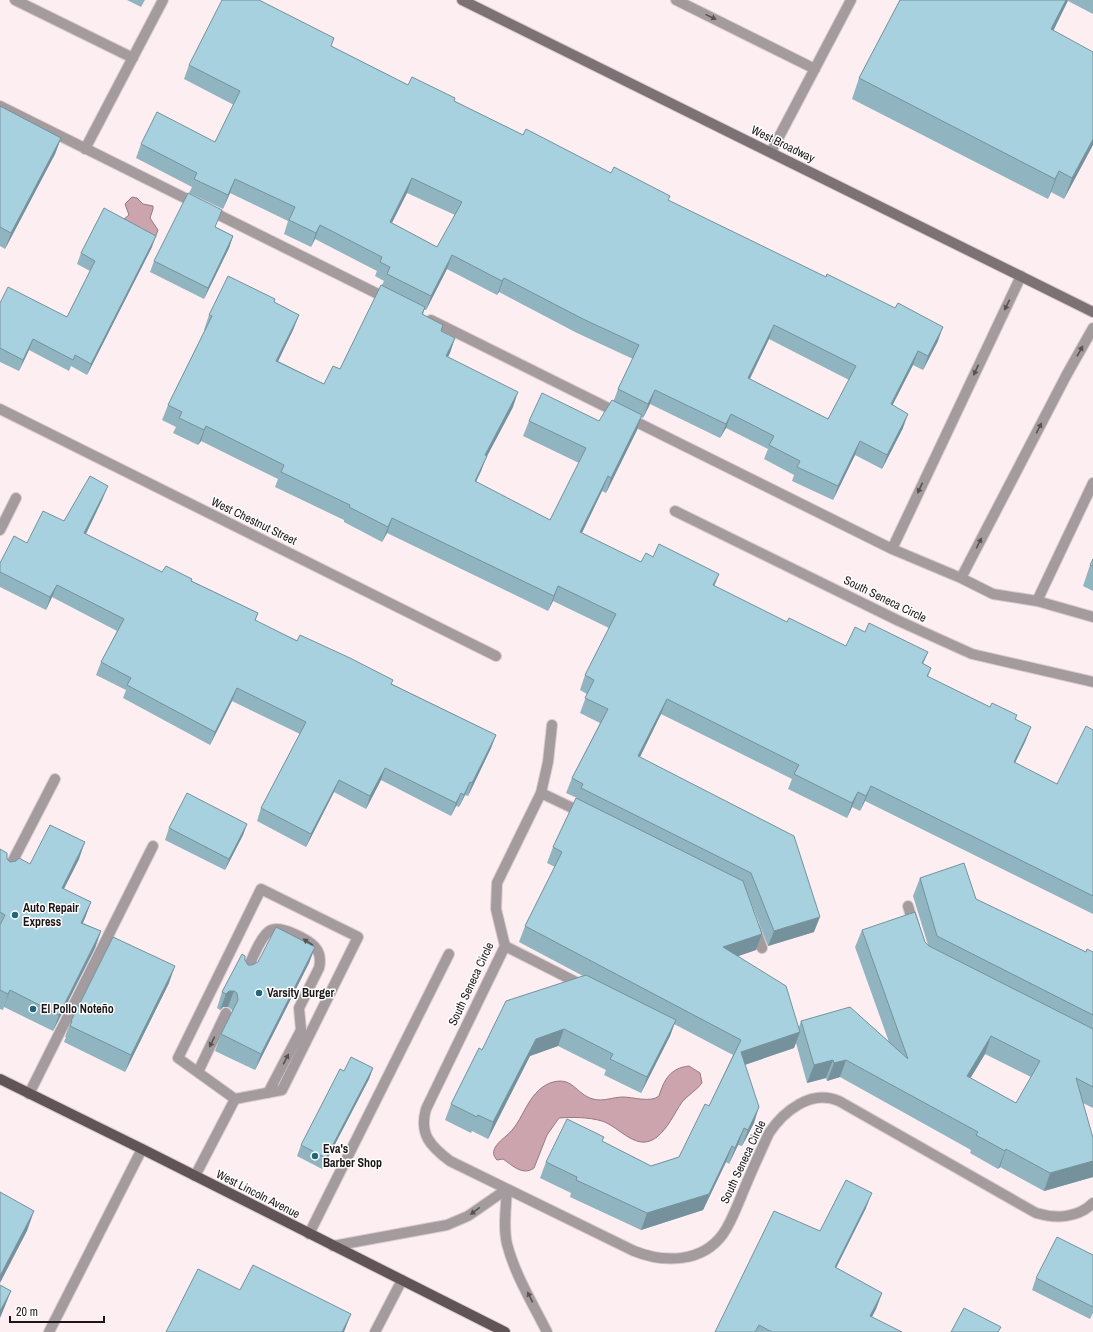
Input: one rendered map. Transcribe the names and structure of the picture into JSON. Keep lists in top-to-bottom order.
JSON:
{
  "streets": {
    "main road": ["West Broadway", "West Lincoln Avenue"],
    "street": ["West Chestnut Street", "South Seneca Circle"]
  },
  "places": [
    "Auto Repair Express",
    "Varsity Burger",
    "El Pollo Noteño",
    "Eva's Barber Shop"
  ],
  "scale_bar": "20 m"
}
